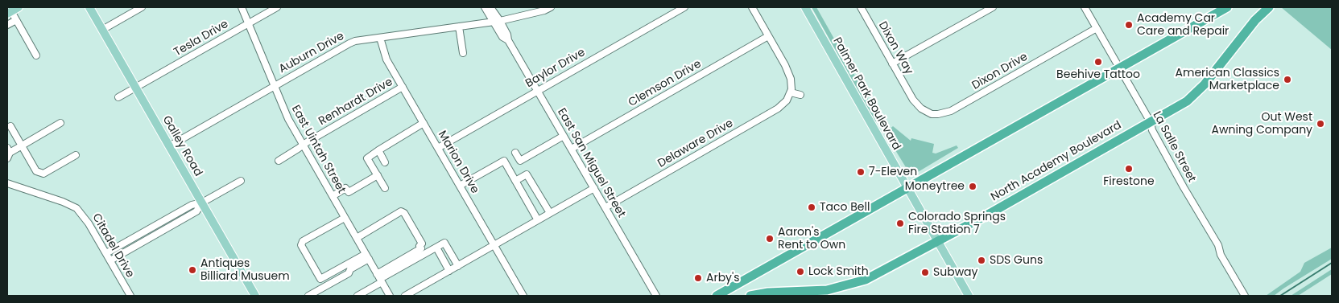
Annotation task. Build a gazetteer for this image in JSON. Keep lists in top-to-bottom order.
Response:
{
  "streets": {
    "highway": ["North Academy Boulevard"],
    "main road": ["Palmer Park Boulevard", "Galley Road"],
    "street": [
      "Tesla Drive",
      "Dixon Way",
      "Auburn Drive",
      "Baylor Drive",
      "Dixon Drive",
      "Clemson Drive",
      "Renhardt Drive",
      "Delaware Drive",
      "La Salle Street",
      "East Uintah Street",
      "Marion Drive",
      "East San Miguel Street",
      "Citadel Drive"
    ]
  },
  "crossings": [
    ["Tesla Drive", "Galley Road"],
    ["Tesla Drive", "East Uintah Street"],
    ["Dixon Way", "Dixon Drive"],
    ["Auburn Drive", "Galley Road"],
    ["Auburn Drive", "East Uintah Street"],
    ["Auburn Drive", "Marion Drive"],
    ["Auburn Drive", "East San Miguel Street"],
    ["Baylor Drive", "Marion Drive"],
    ["Baylor Drive", "East San Miguel Street"],
    ["Dixon Drive", "La Salle Street"],
    ["Clemson Drive", "East San Miguel Street"],
    ["Palmer Park Boulevard", "North Academy Boulevard"],
    ["Renhardt Drive", "East Uintah Street"],
    ["Renhardt Drive", "Marion Drive"],
    ["Delaware Drive", "East San Miguel Street"],
    ["La Salle Street", "North Academy Boulevard"]
  ],
  "places": [
    "Academy Car Care and Repair",
    "Beehive Tattoo",
    "American Classics Marketplace",
    "Out West Awning Company",
    "Firestone",
    "7-Eleven",
    "Moneytree",
    "Taco Bell",
    "Colorado Springs Fire Station 7",
    "Aaron's Rent to Own",
    "SDS Guns",
    "Antiques Billiard Musuem",
    "Lock Smith",
    "Subway",
    "Arby's"
  ]
}
